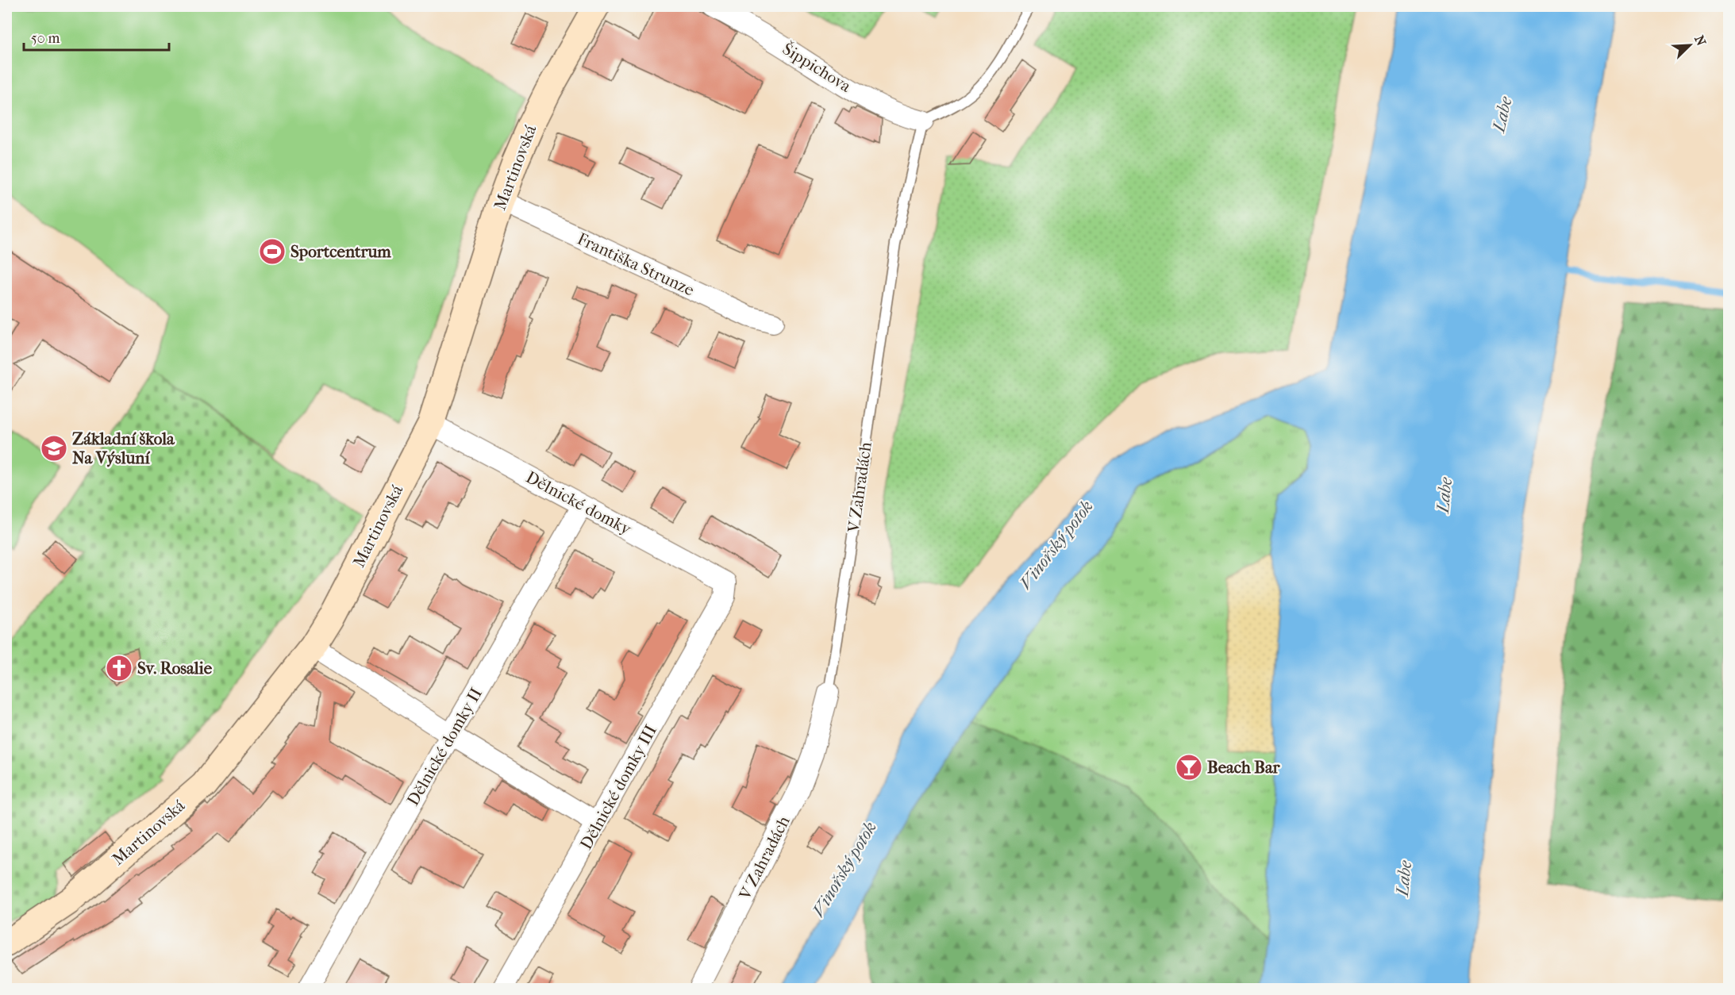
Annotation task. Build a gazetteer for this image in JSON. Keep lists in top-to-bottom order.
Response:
{
  "streets": {
    "street": [
      "Šippichova",
      "Martinovská",
      "Františka Strunze",
      "V Zahradách",
      "Dělnické domky",
      "Dělnické domky II",
      "Dělnické domky III"
    ]
  },
  "crossings": [
    ["Šippichova", "V Zahradách"],
    ["Martinovská", "Františka Strunze"],
    ["Martinovská", "Dělnické domky"],
    ["Dělnické domky", "Dělnické domky II"],
    ["Dělnické domky", "Dělnické domky III"]
  ],
  "water": ["Labe", "Vinořský potok"],
  "places": {
    "sports": ["Sportcentrum"],
    "school or university": ["Základní škola Na Výsluní"],
    "church": ["Sv. Rosalie"],
    "bar": ["Beach Bar"]
  },
  "scale_bar": "50 m",
  "north": "top right"
}
